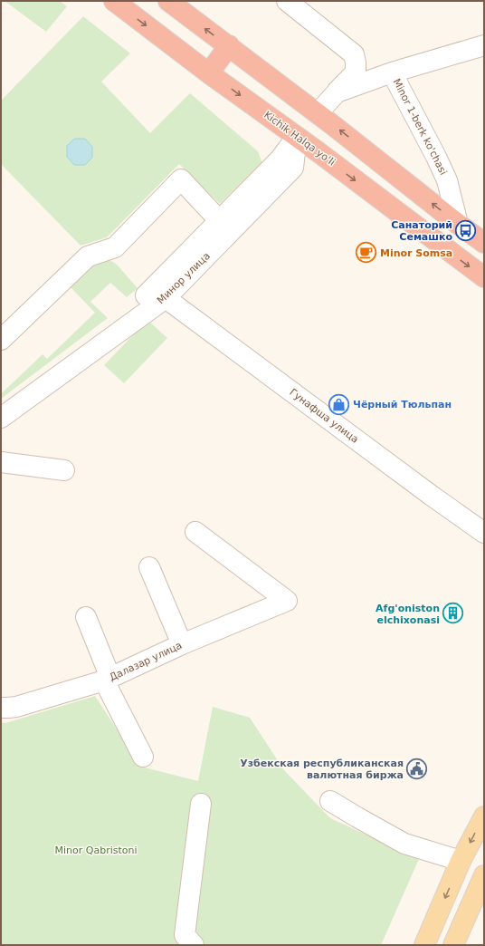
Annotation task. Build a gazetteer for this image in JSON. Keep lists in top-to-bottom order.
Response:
{
  "streets": {
    "highway": ["Kichik Halqa yo'li"],
    "street": [
      "Minor 1-berk ko'chasi",
      "Минор улица",
      "Гунафша улица",
      "Далазар улица"
    ]
  },
  "crossings": [
    ["Kichik Halqa yo'li", "Минор улица"],
    ["Минор улица", "Гунафша улица"]
  ],
  "parks": ["Minor Qabristoni"],
  "places": {
    "bus stop": ["Санаторий Семашко"],
    "cafe": ["Minor Somsa"],
    "shop": ["Чёрный Тюльпан"],
    "building": ["Afg'oniston elchixonasi"],
    "public building": ["Узбекская республиканская валютная биржа"]
  }
}
